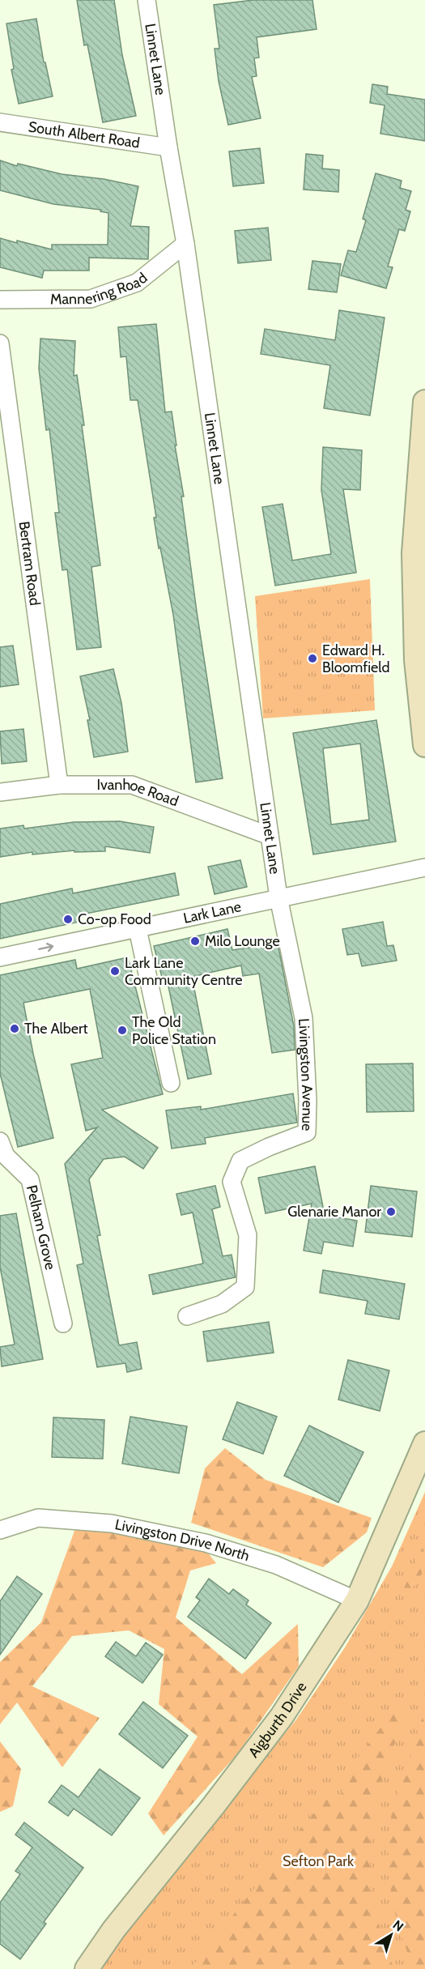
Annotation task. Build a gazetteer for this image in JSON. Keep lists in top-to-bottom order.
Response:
{
  "streets": {
    "street": [
      "Linnet Lane",
      "South Albert Road",
      "Mannering Road",
      "Bertram Road",
      "Ivanhoe Road",
      "Lark Lane",
      "Livingston Avenue",
      "Pelham Grove",
      "Livingston Drive North",
      "Aigburth Drive"
    ]
  },
  "crossings": [
    ["Linnet Lane", "South Albert Road"],
    ["Linnet Lane", "Mannering Road"],
    ["Linnet Lane", "Ivanhoe Road"],
    ["Linnet Lane", "Lark Lane"],
    ["Linnet Lane", "Livingston Avenue"],
    ["Bertram Road", "Ivanhoe Road"],
    ["Lark Lane", "Livingston Avenue"],
    ["Livingston Drive North", "Aigburth Drive"]
  ],
  "parks": ["Sefton Park"],
  "places": [
    "Edward H. Bloomfield",
    "Co-op Food",
    "Milo Lounge",
    "Lark Lane Community Centre",
    "The Albert",
    "The Old Police Station",
    "Glenarie Manor"
  ],
  "north": "top right"
}
